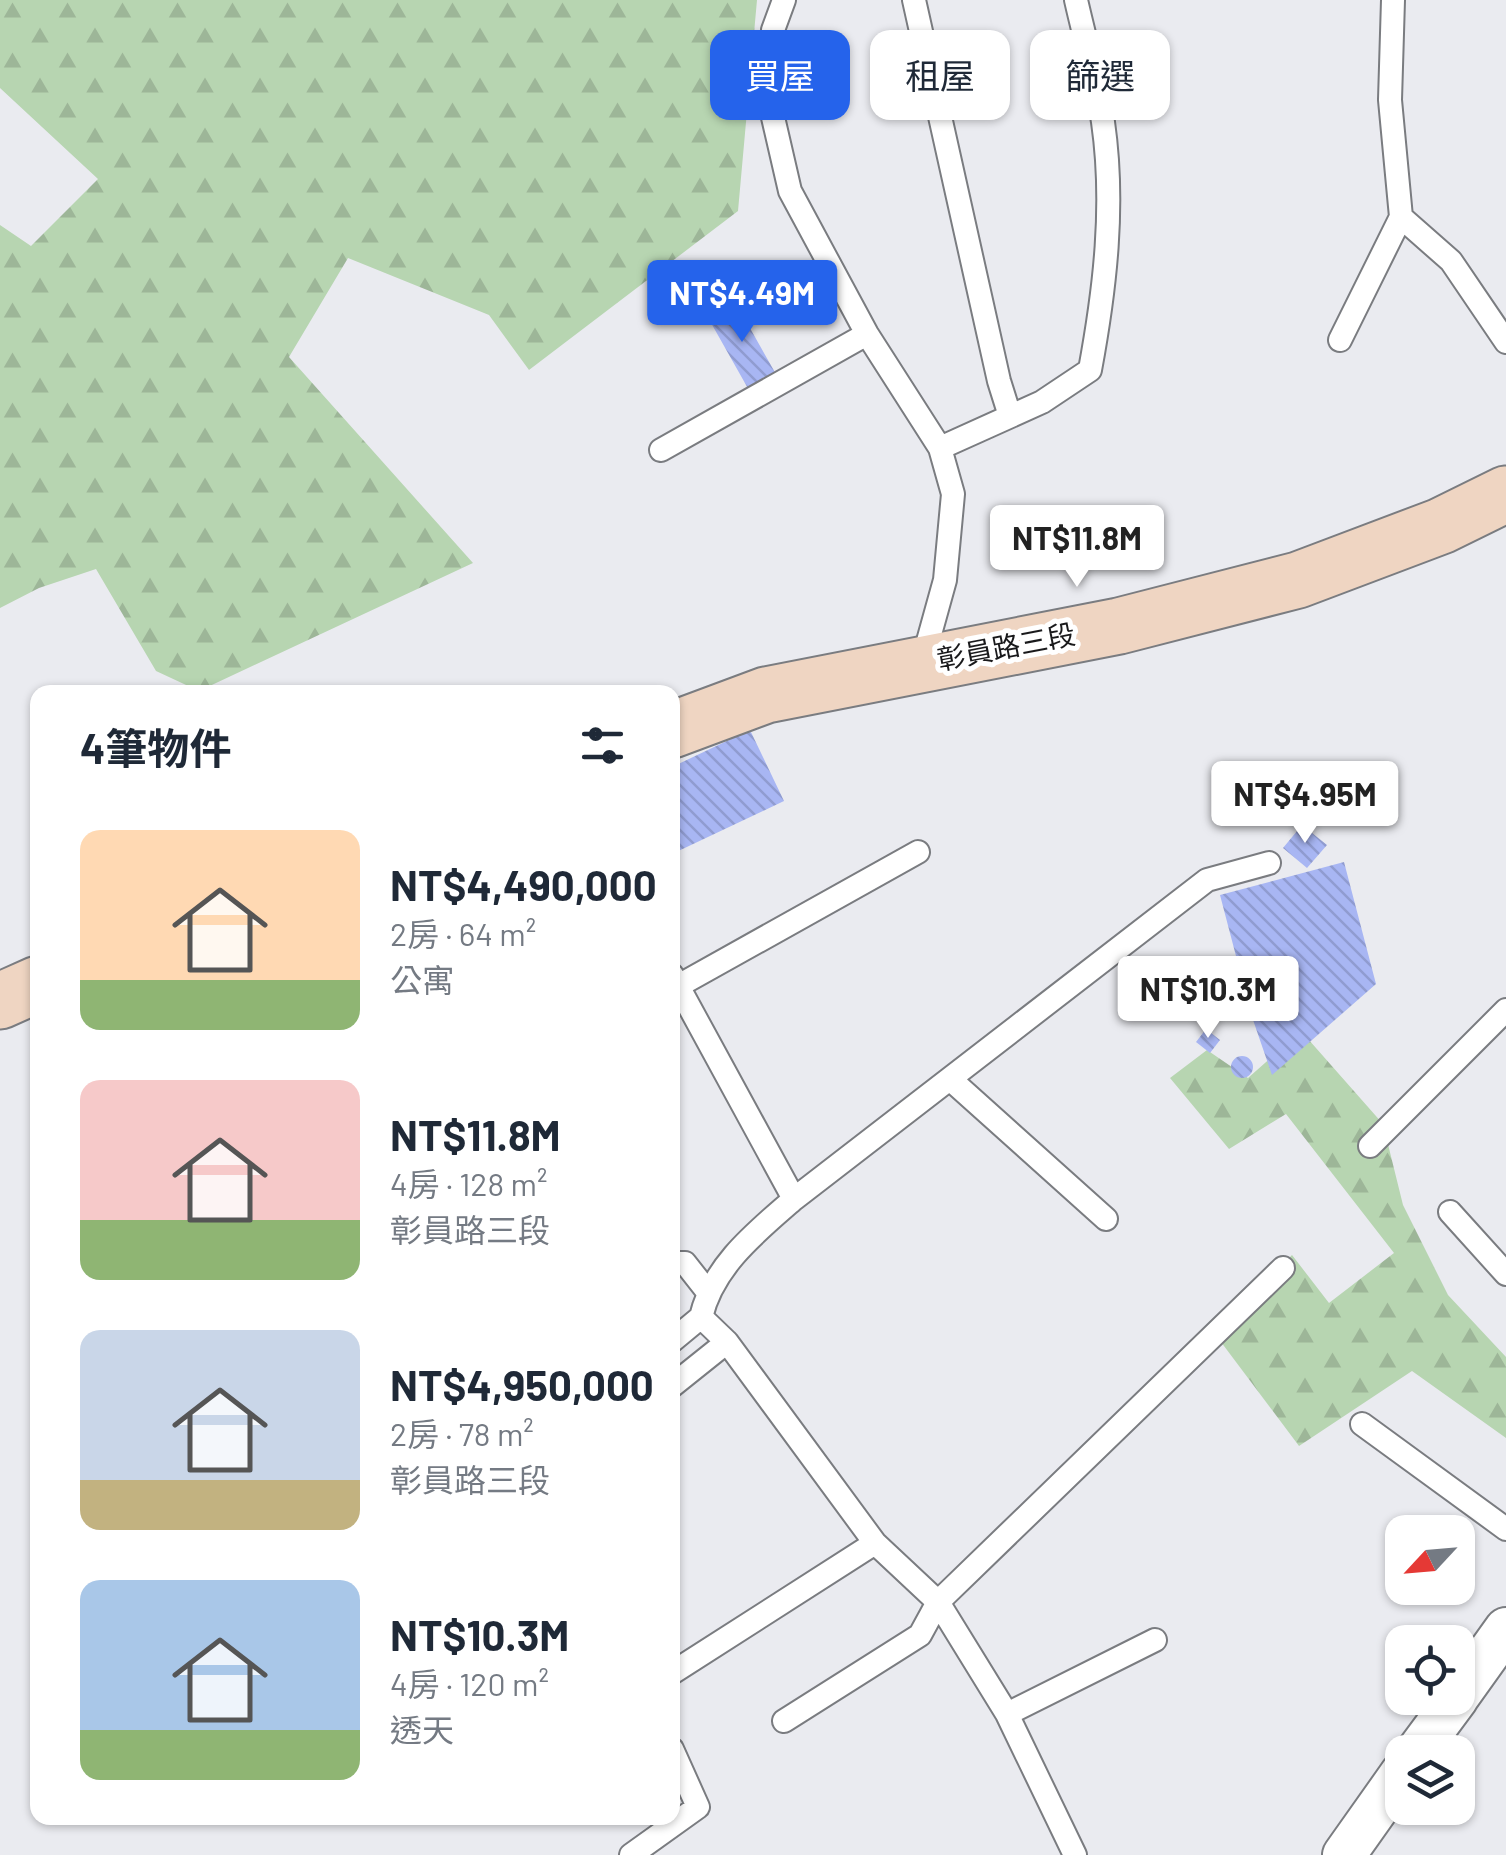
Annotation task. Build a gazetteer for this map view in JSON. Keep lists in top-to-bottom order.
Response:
{
  "streets": {
    "main road": ["彰員路三段"]
  },
  "north": "bottom left",
  "page": {
    "chip": ["買屋", "租屋", "篩選"],
    "price": [
      "NT$4.49M",
      "NT$11.8M",
      "NT$4.95M",
      "NT$10.3M"
    ],
    "heading": "4筆物件",
    "list": [
      {
        "name": "NT$4,490,000",
        "note": "2房 · 64 m² · 公寓"
      },
      {
        "name": "NT$11.8M",
        "note": "4房 · 128 m² · 彰員路三段"
      },
      {
        "name": "NT$4,950,000",
        "note": "2房 · 78 m² · 彰員路三段"
      },
      {
        "name": "NT$10.3M",
        "note": "4房 · 120 m² · 透天"
      }
    ]
  }
}
